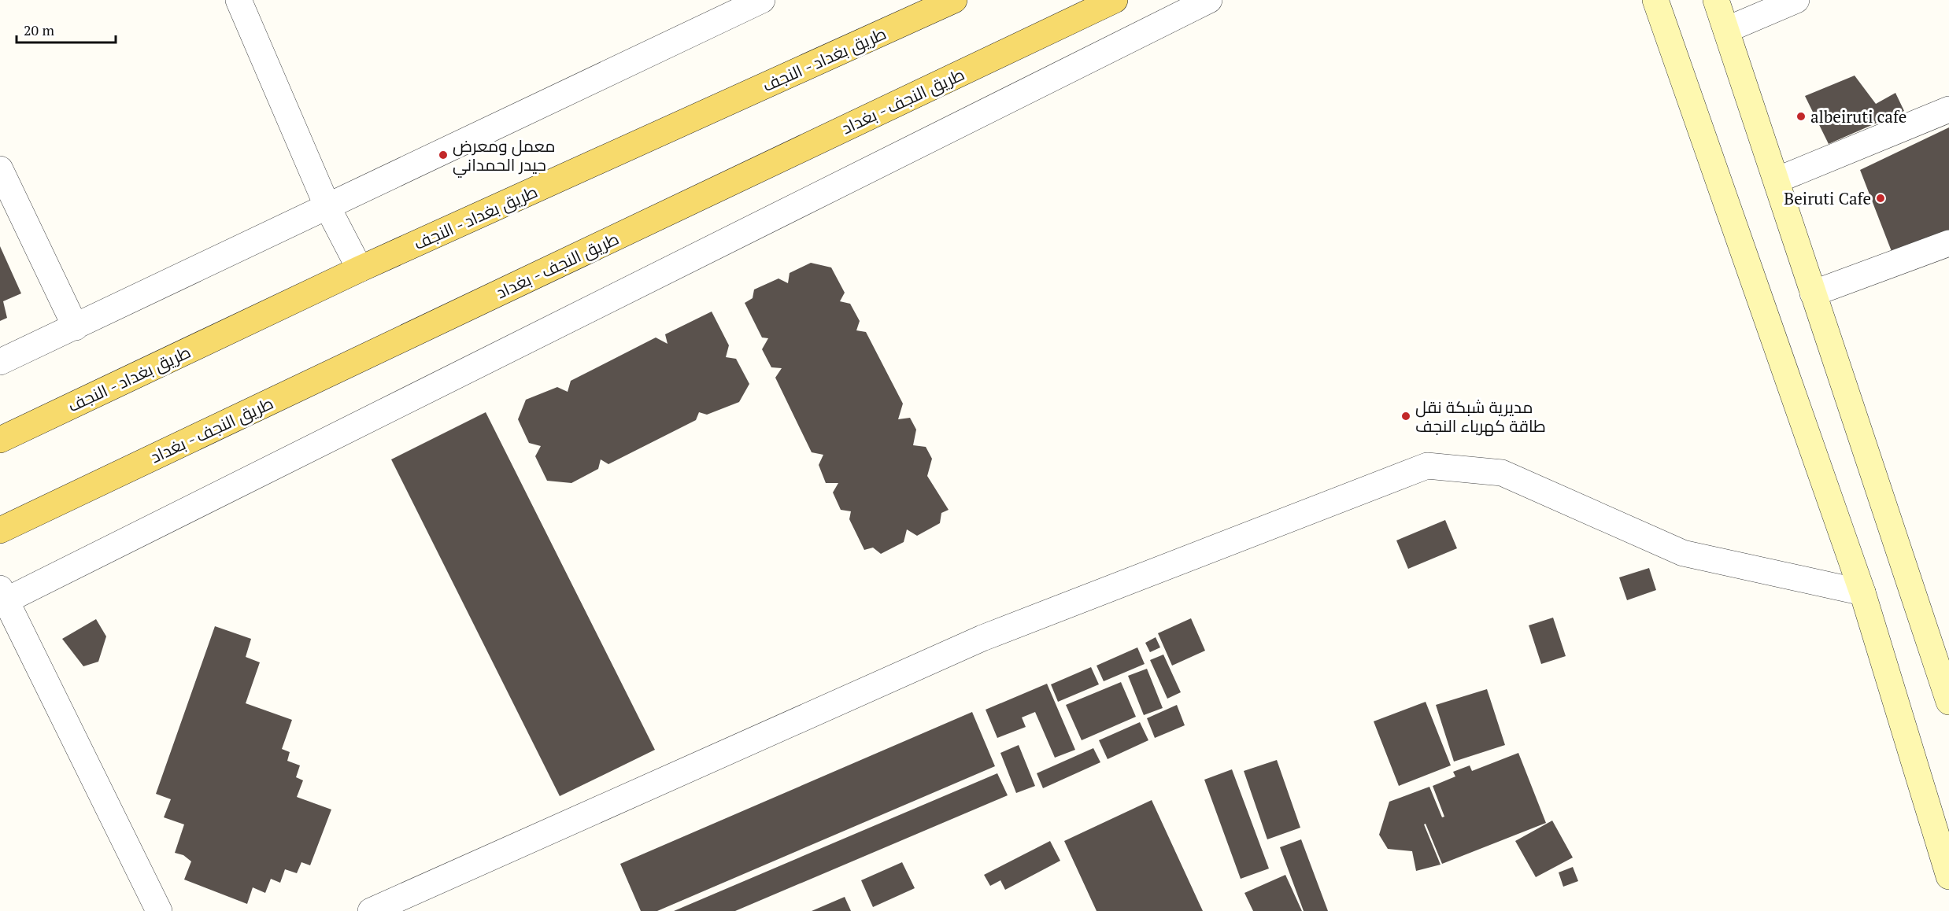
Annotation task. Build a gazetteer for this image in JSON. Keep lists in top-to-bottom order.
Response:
{
  "streets": {
    "main road": ["طريق بغداد - النجف", "طريق النجف - بغداد"]
  },
  "places": [
    "albeiruti cafe",
    "معمل ومعرض حيدر الحمداني",
    "Beiruti Cafe",
    "مديرية شبكة نقل طاقة كهرباء النجف"
  ],
  "scale_bar": "20 m"
}
